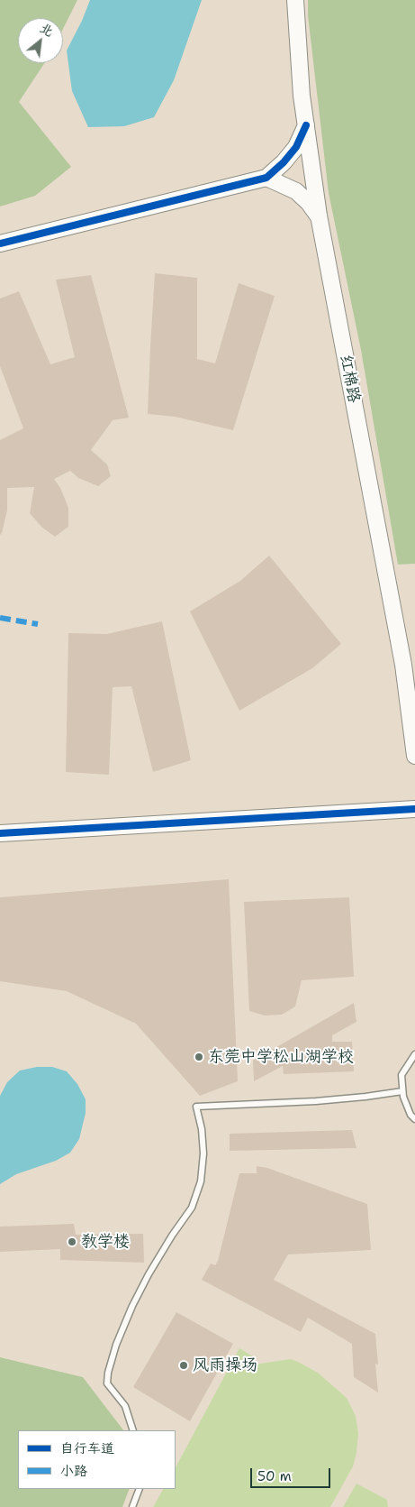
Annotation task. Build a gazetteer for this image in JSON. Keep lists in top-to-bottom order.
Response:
{
  "streets": {
    "street": ["红棉路"]
  },
  "places": ["东莞中学松山湖学校", "教学楼", "风雨操场"],
  "legend": ["自行车道", "小路"],
  "scale_bar": "50 m",
  "north": "top right"
}
